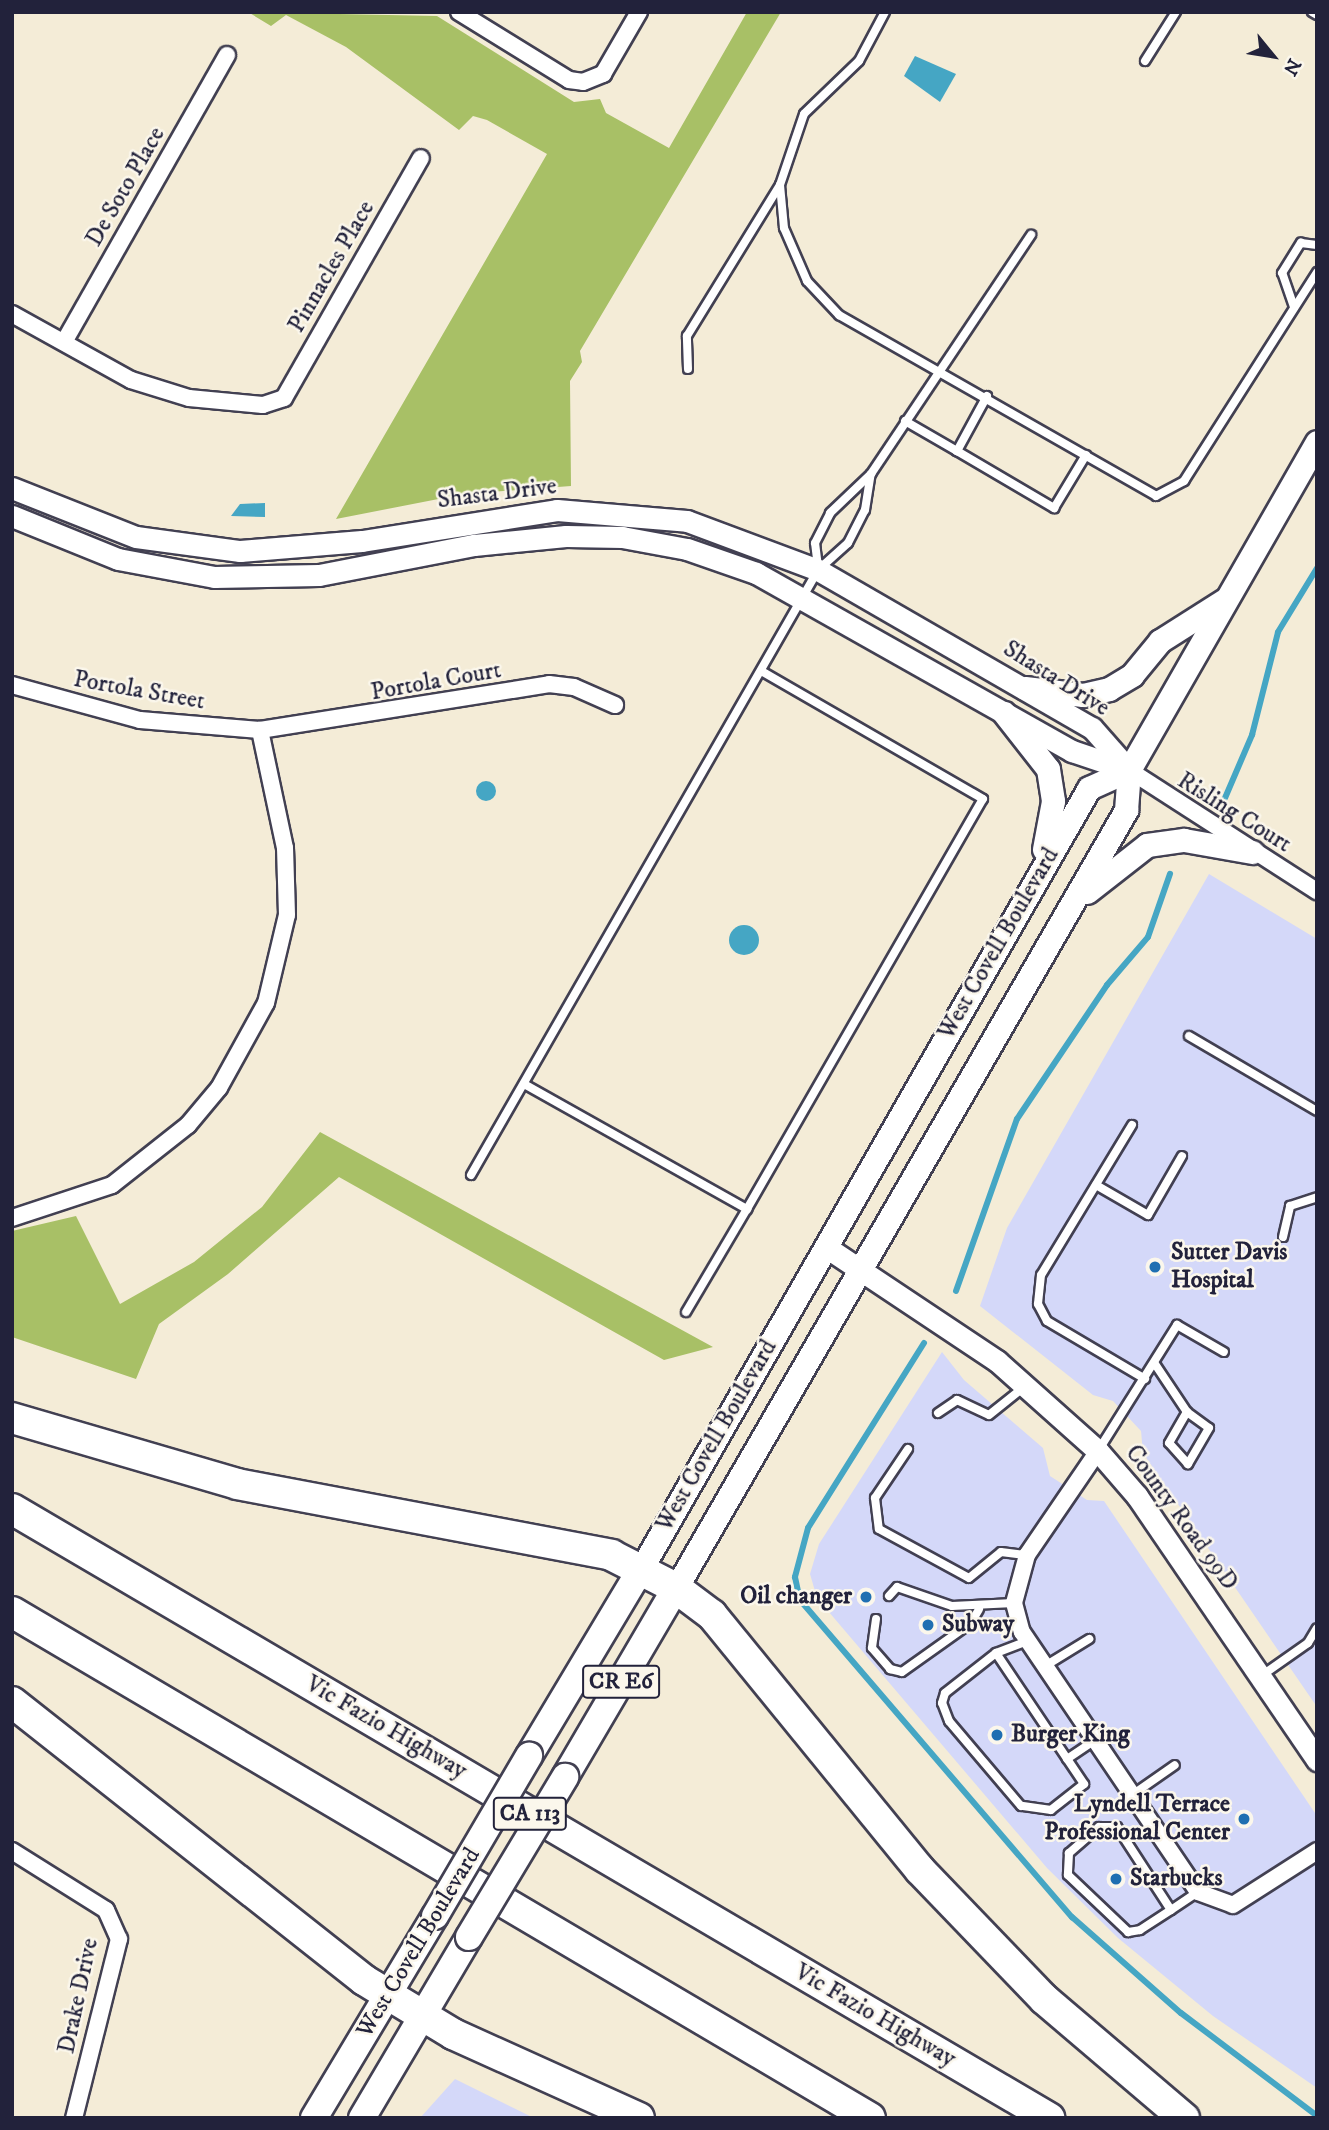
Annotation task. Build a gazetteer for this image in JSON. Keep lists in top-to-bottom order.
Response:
{
  "streets": {
    "highway": ["Vic Fazio Highway", "CA 113"],
    "main road": ["West Covell Boulevard", "CR E6"],
    "street": [
      "De Soto Place",
      "Pinnacles Place",
      "Shasta Drive",
      "Portola Court",
      "Portola Street",
      "Risling Court",
      "County Road 99D",
      "Drake Drive"
    ]
  },
  "crossings": [
    ["De Soto Place", "Pinnacles Place"],
    ["Shasta Drive", "Risling Court"],
    ["Shasta Drive", "West Covell Boulevard"],
    ["Portola Court", "Portola Street"],
    ["Risling Court", "West Covell Boulevard"],
    ["West Covell Boulevard", "County Road 99D"]
  ],
  "places": [
    "Sutter Davis Hospital",
    "Oil changer",
    "Subway",
    "Burger King",
    "Lyndell Terrace Professional Center",
    "Starbucks"
  ],
  "north": "bottom right"
}
